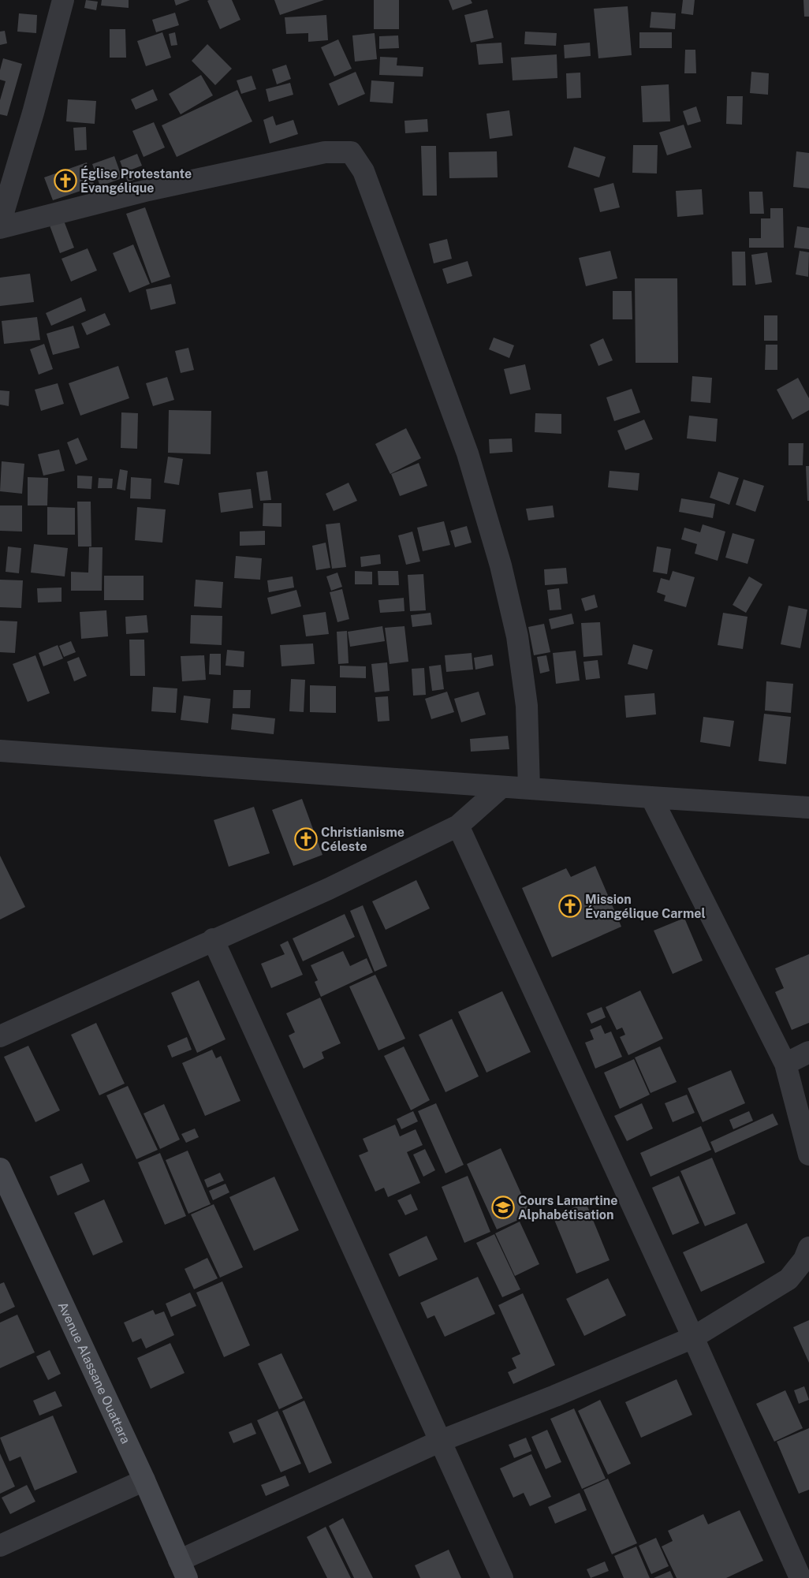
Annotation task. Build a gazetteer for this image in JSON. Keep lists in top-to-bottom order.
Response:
{
  "streets": {
    "street": ["Avenue Alassane Ouattara"]
  },
  "places": {
    "church": ["Église Protestante Évangélique", "Christianisme Céleste", "Mission Évangélique Carmel"],
    "school or university": ["Cours Lamartine Alphabétisation"]
  }
}
